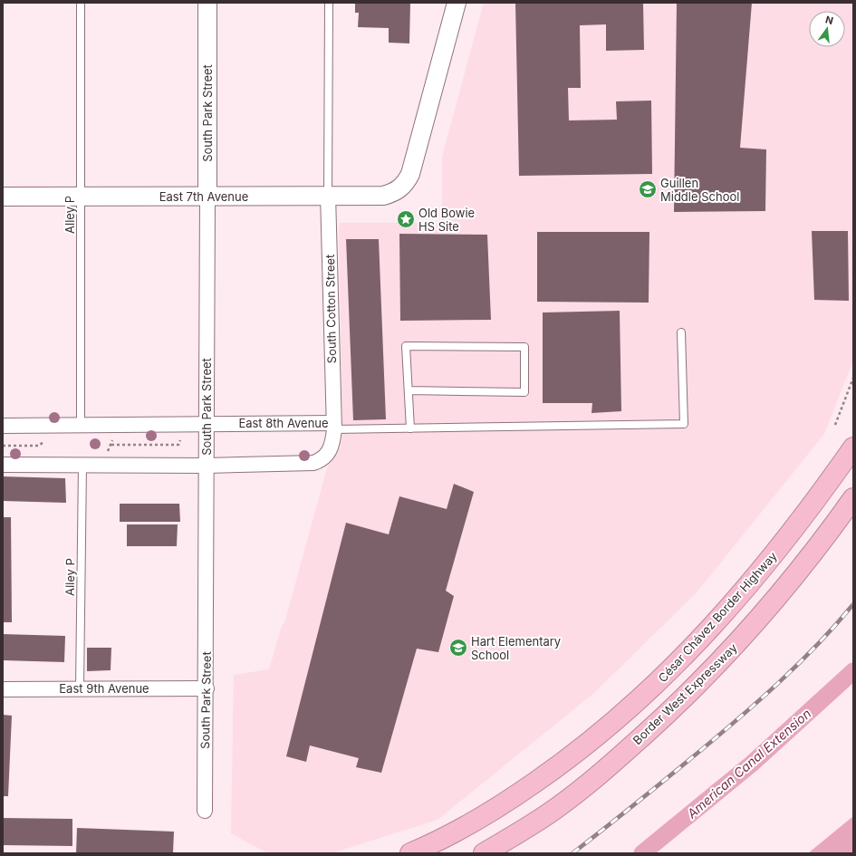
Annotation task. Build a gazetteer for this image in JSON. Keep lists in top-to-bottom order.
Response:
{
  "streets": {
    "highway": ["César Chávez Border Highway", "Border West Expressway"],
    "street": [
      "South Park Street",
      "East 7th Avenue",
      "South Cotton Street",
      "East 8th Avenue",
      "East 9th Avenue"
    ],
    "lane": ["Alley P"]
  },
  "crossings": [
    ["South Park Street", "East 7th Avenue"],
    ["South Park Street", "East 8th Avenue"],
    ["South Park Street", "East 9th Avenue"],
    ["East 7th Avenue", "Alley P"],
    ["East 7th Avenue", "South Cotton Street"],
    ["Alley P", "East 8th Avenue"],
    ["Alley P", "East 9th Avenue"],
    ["South Cotton Street", "East 8th Avenue"]
  ],
  "water": ["American Canal Extension"],
  "places": {
    "school or university": ["Guillen Middle School", "Hart Elementary School"],
    "place": ["Old Bowie HS Site"]
  },
  "north": "top"
}
